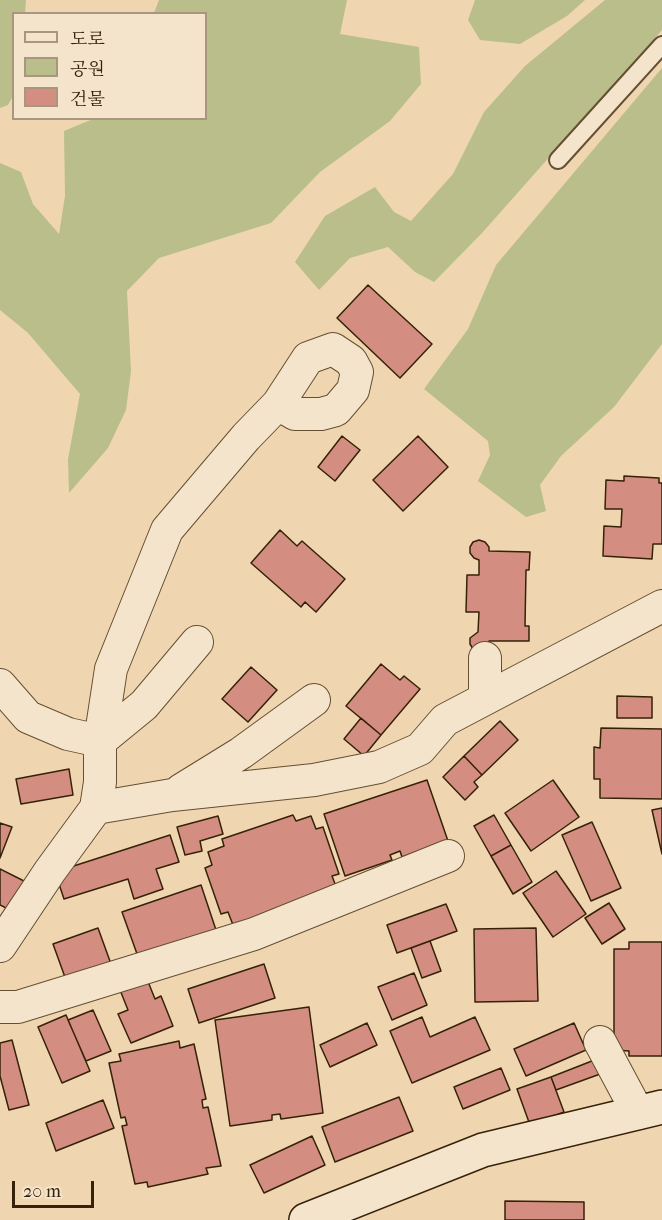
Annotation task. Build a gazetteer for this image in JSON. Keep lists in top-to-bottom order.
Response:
{
  "legend": ["도로", "공원", "건물"],
  "scale_bar": "20 m"
}
